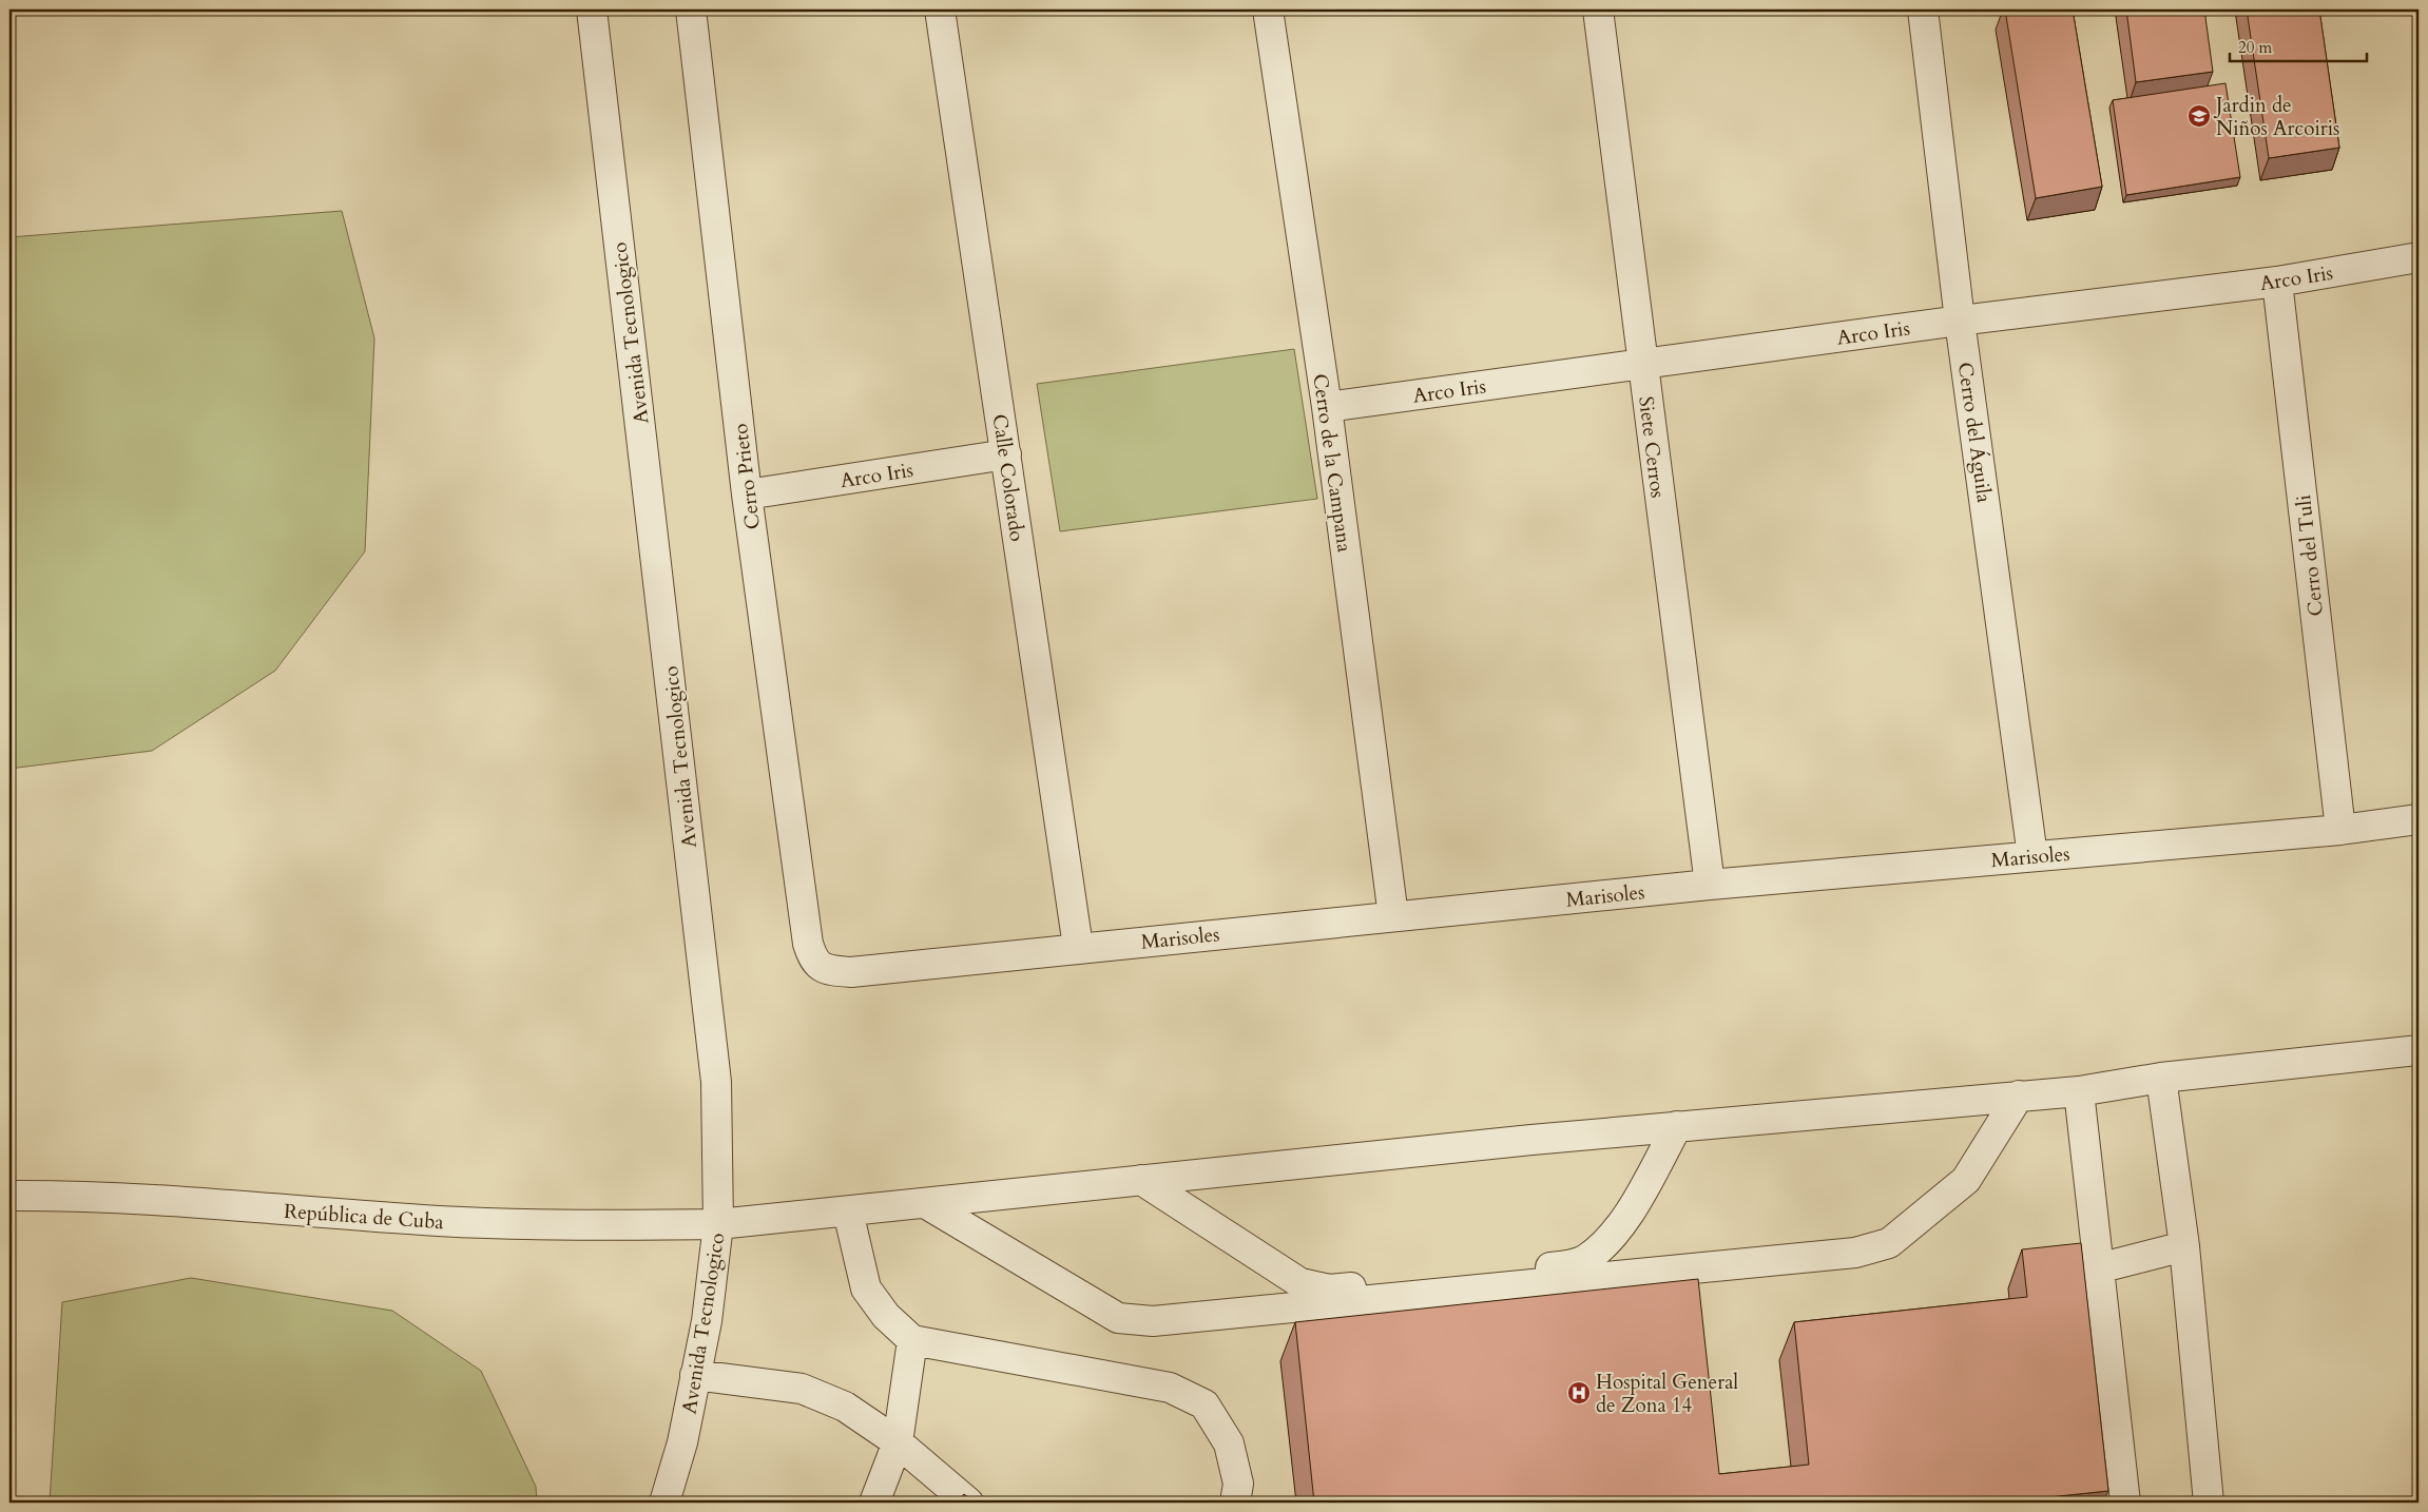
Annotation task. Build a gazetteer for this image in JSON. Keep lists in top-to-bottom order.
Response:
{
  "streets": {
    "street": [
      "Arco Iris",
      "Avenida Tecnologico",
      "Cerro del Águila",
      "Siete Cerros",
      "Cerro de la Campana",
      "Cerro Prieto",
      "Calle Colorado",
      "Cerro del Tuli",
      "Marisoles",
      "República de Cuba"
    ]
  },
  "crossings": [
    ["Arco Iris", "Cerro del Águila"],
    ["Arco Iris", "Siete Cerros"],
    ["Arco Iris", "Cerro de la Campana"],
    ["Arco Iris", "Cerro Prieto"],
    ["Arco Iris", "Calle Colorado"],
    ["Arco Iris", "Cerro del Tuli"],
    ["Avenida Tecnologico", "República de Cuba"],
    ["Cerro del Águila", "Marisoles"],
    ["Siete Cerros", "Marisoles"],
    ["Cerro de la Campana", "Marisoles"],
    ["Cerro Prieto", "Marisoles"],
    ["Calle Colorado", "Marisoles"],
    ["Cerro del Tuli", "Marisoles"]
  ],
  "places": {
    "school or university": ["Jardin de Niños Arcoiris"],
    "hospital": ["Hospital General de Zona 14"]
  },
  "scale_bar": "20 m"
}
